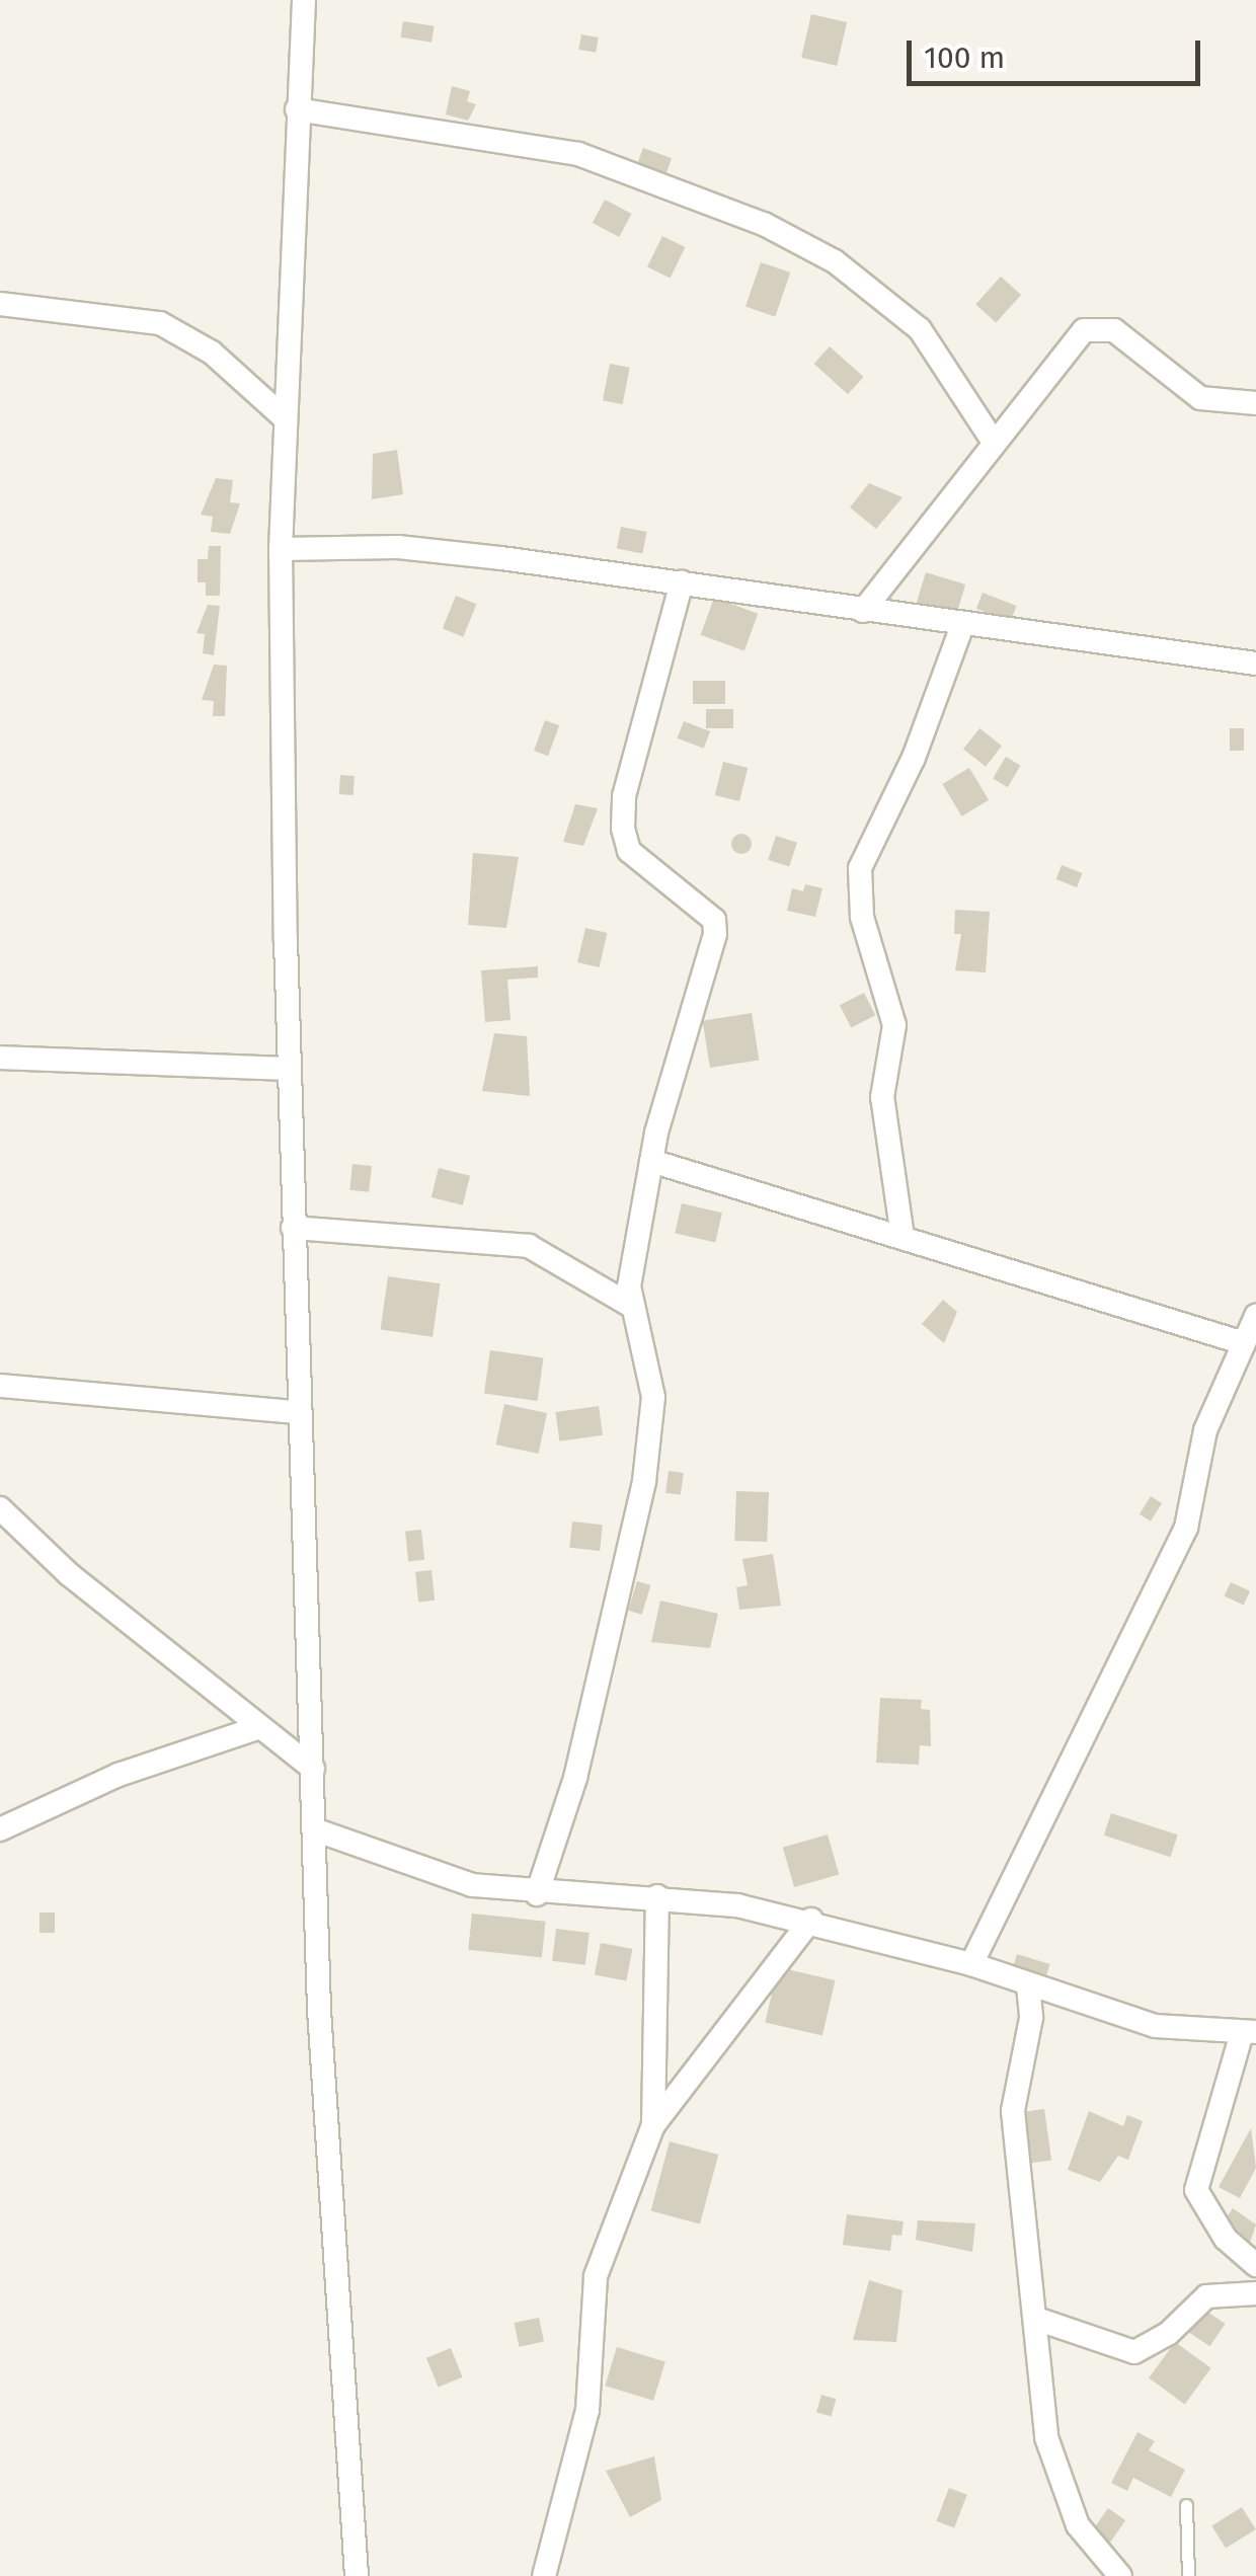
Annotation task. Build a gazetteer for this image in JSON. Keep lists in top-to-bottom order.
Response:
{
  "scale_bar": "100 m"
}
